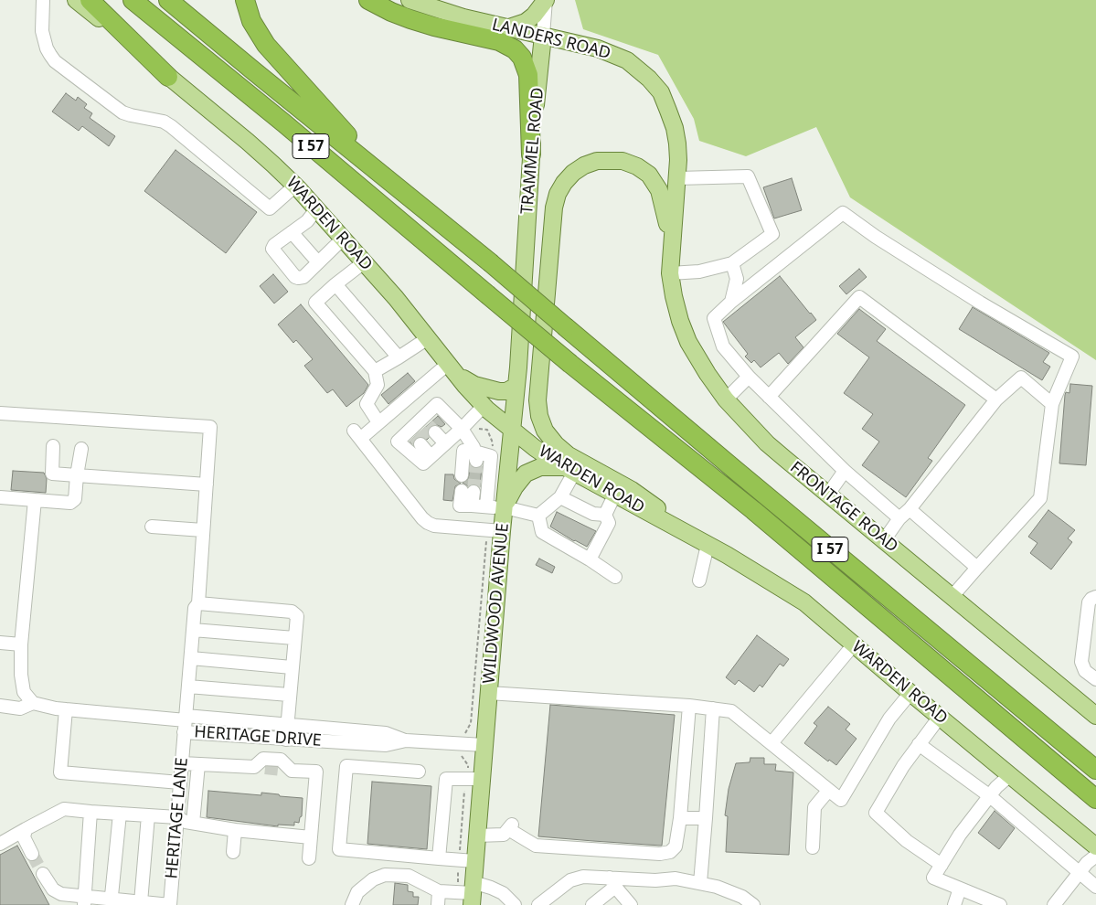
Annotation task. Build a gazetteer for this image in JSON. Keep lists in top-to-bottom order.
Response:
{
  "streets": {
    "highway": ["I 57"],
    "main road": [
      "LANDERS ROAD",
      "TRAMMEL ROAD",
      "WARDEN ROAD",
      "FRONTAGE ROAD",
      "WILDWOOD AVENUE"
    ],
    "street": ["HERITAGE DRIVE", "HERITAGE LANE"]
  },
  "crossings": [
    ["LANDERS ROAD", "TRAMMEL ROAD"],
    ["LANDERS ROAD", "FRONTAGE ROAD"],
    ["TRAMMEL ROAD", "WILDWOOD AVENUE"],
    ["WARDEN ROAD", "WILDWOOD AVENUE"],
    ["WILDWOOD AVENUE", "HERITAGE DRIVE"],
    ["HERITAGE DRIVE", "HERITAGE LANE"]
  ]
}
